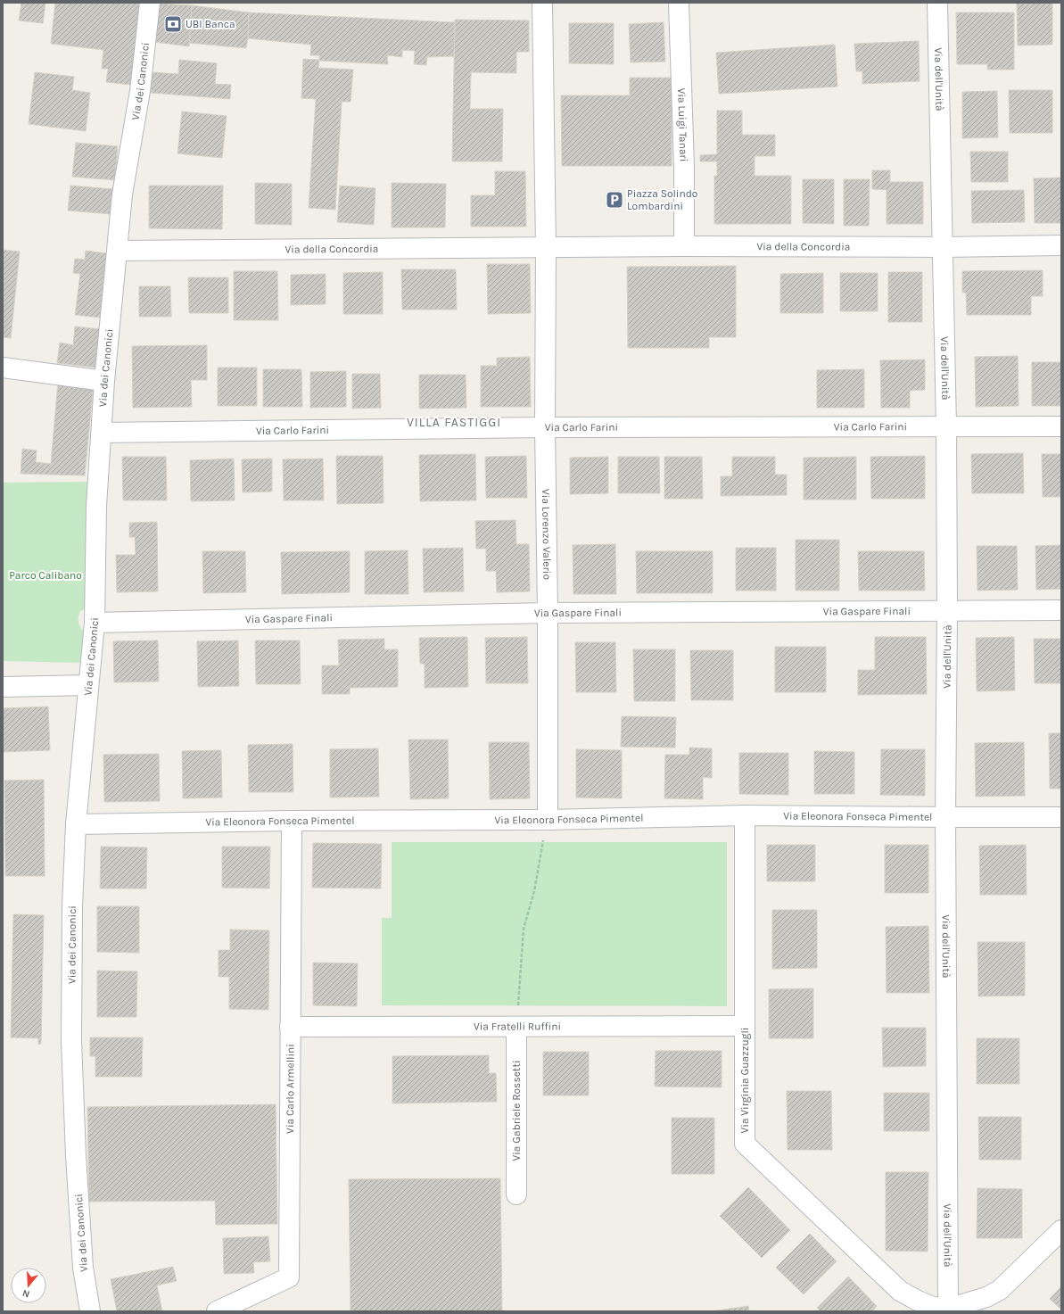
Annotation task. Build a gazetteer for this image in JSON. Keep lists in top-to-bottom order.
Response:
{
  "streets": {
    "street": [
      "Via dell'Unità",
      "Via dei Canonici",
      "Via Luigi Tanari",
      "Via della Concordia",
      "Via Carlo Farini",
      "Via Lorenzo Valerio",
      "Via Gaspare Finali",
      "Via Eleonora Fonseca Pimentel",
      "Via Fratelli Ruffini",
      "Via Virginia Guazzugli",
      "Via Carlo Armellini",
      "Via Gabriele Rossetti"
    ]
  },
  "crossings": [
    ["Via dell'Unità", "Via della Concordia"],
    ["Via dell'Unità", "Via Carlo Farini"],
    ["Via dell'Unità", "Via Gaspare Finali"],
    ["Via dell'Unità", "Via Eleonora Fonseca Pimentel"],
    ["Via dell'Unità", "Via Virginia Guazzugli"],
    ["Via dei Canonici", "Via della Concordia"],
    ["Via dei Canonici", "Via Carlo Farini"],
    ["Via dei Canonici", "Via Gaspare Finali"],
    ["Via dei Canonici", "Via Eleonora Fonseca Pimentel"],
    ["Via Luigi Tanari", "Via della Concordia"],
    ["Via della Concordia", "Via Lorenzo Valerio"],
    ["Via Carlo Farini", "Via Lorenzo Valerio"],
    ["Via Lorenzo Valerio", "Via Gaspare Finali"],
    ["Via Lorenzo Valerio", "Via Eleonora Fonseca Pimentel"],
    ["Via Eleonora Fonseca Pimentel", "Via Virginia Guazzugli"],
    ["Via Eleonora Fonseca Pimentel", "Via Carlo Armellini"],
    ["Via Fratelli Ruffini", "Via Virginia Guazzugli"],
    ["Via Fratelli Ruffini", "Via Carlo Armellini"],
    ["Via Fratelli Ruffini", "Via Gabriele Rossetti"]
  ],
  "districts": ["VILLA FASTIGGI"],
  "parks": ["Parco Calibano"],
  "places": {
    "bank": ["UBI Banca"],
    "parking": ["Piazza Solindo Lombardini"]
  },
  "north": "bottom"
}
